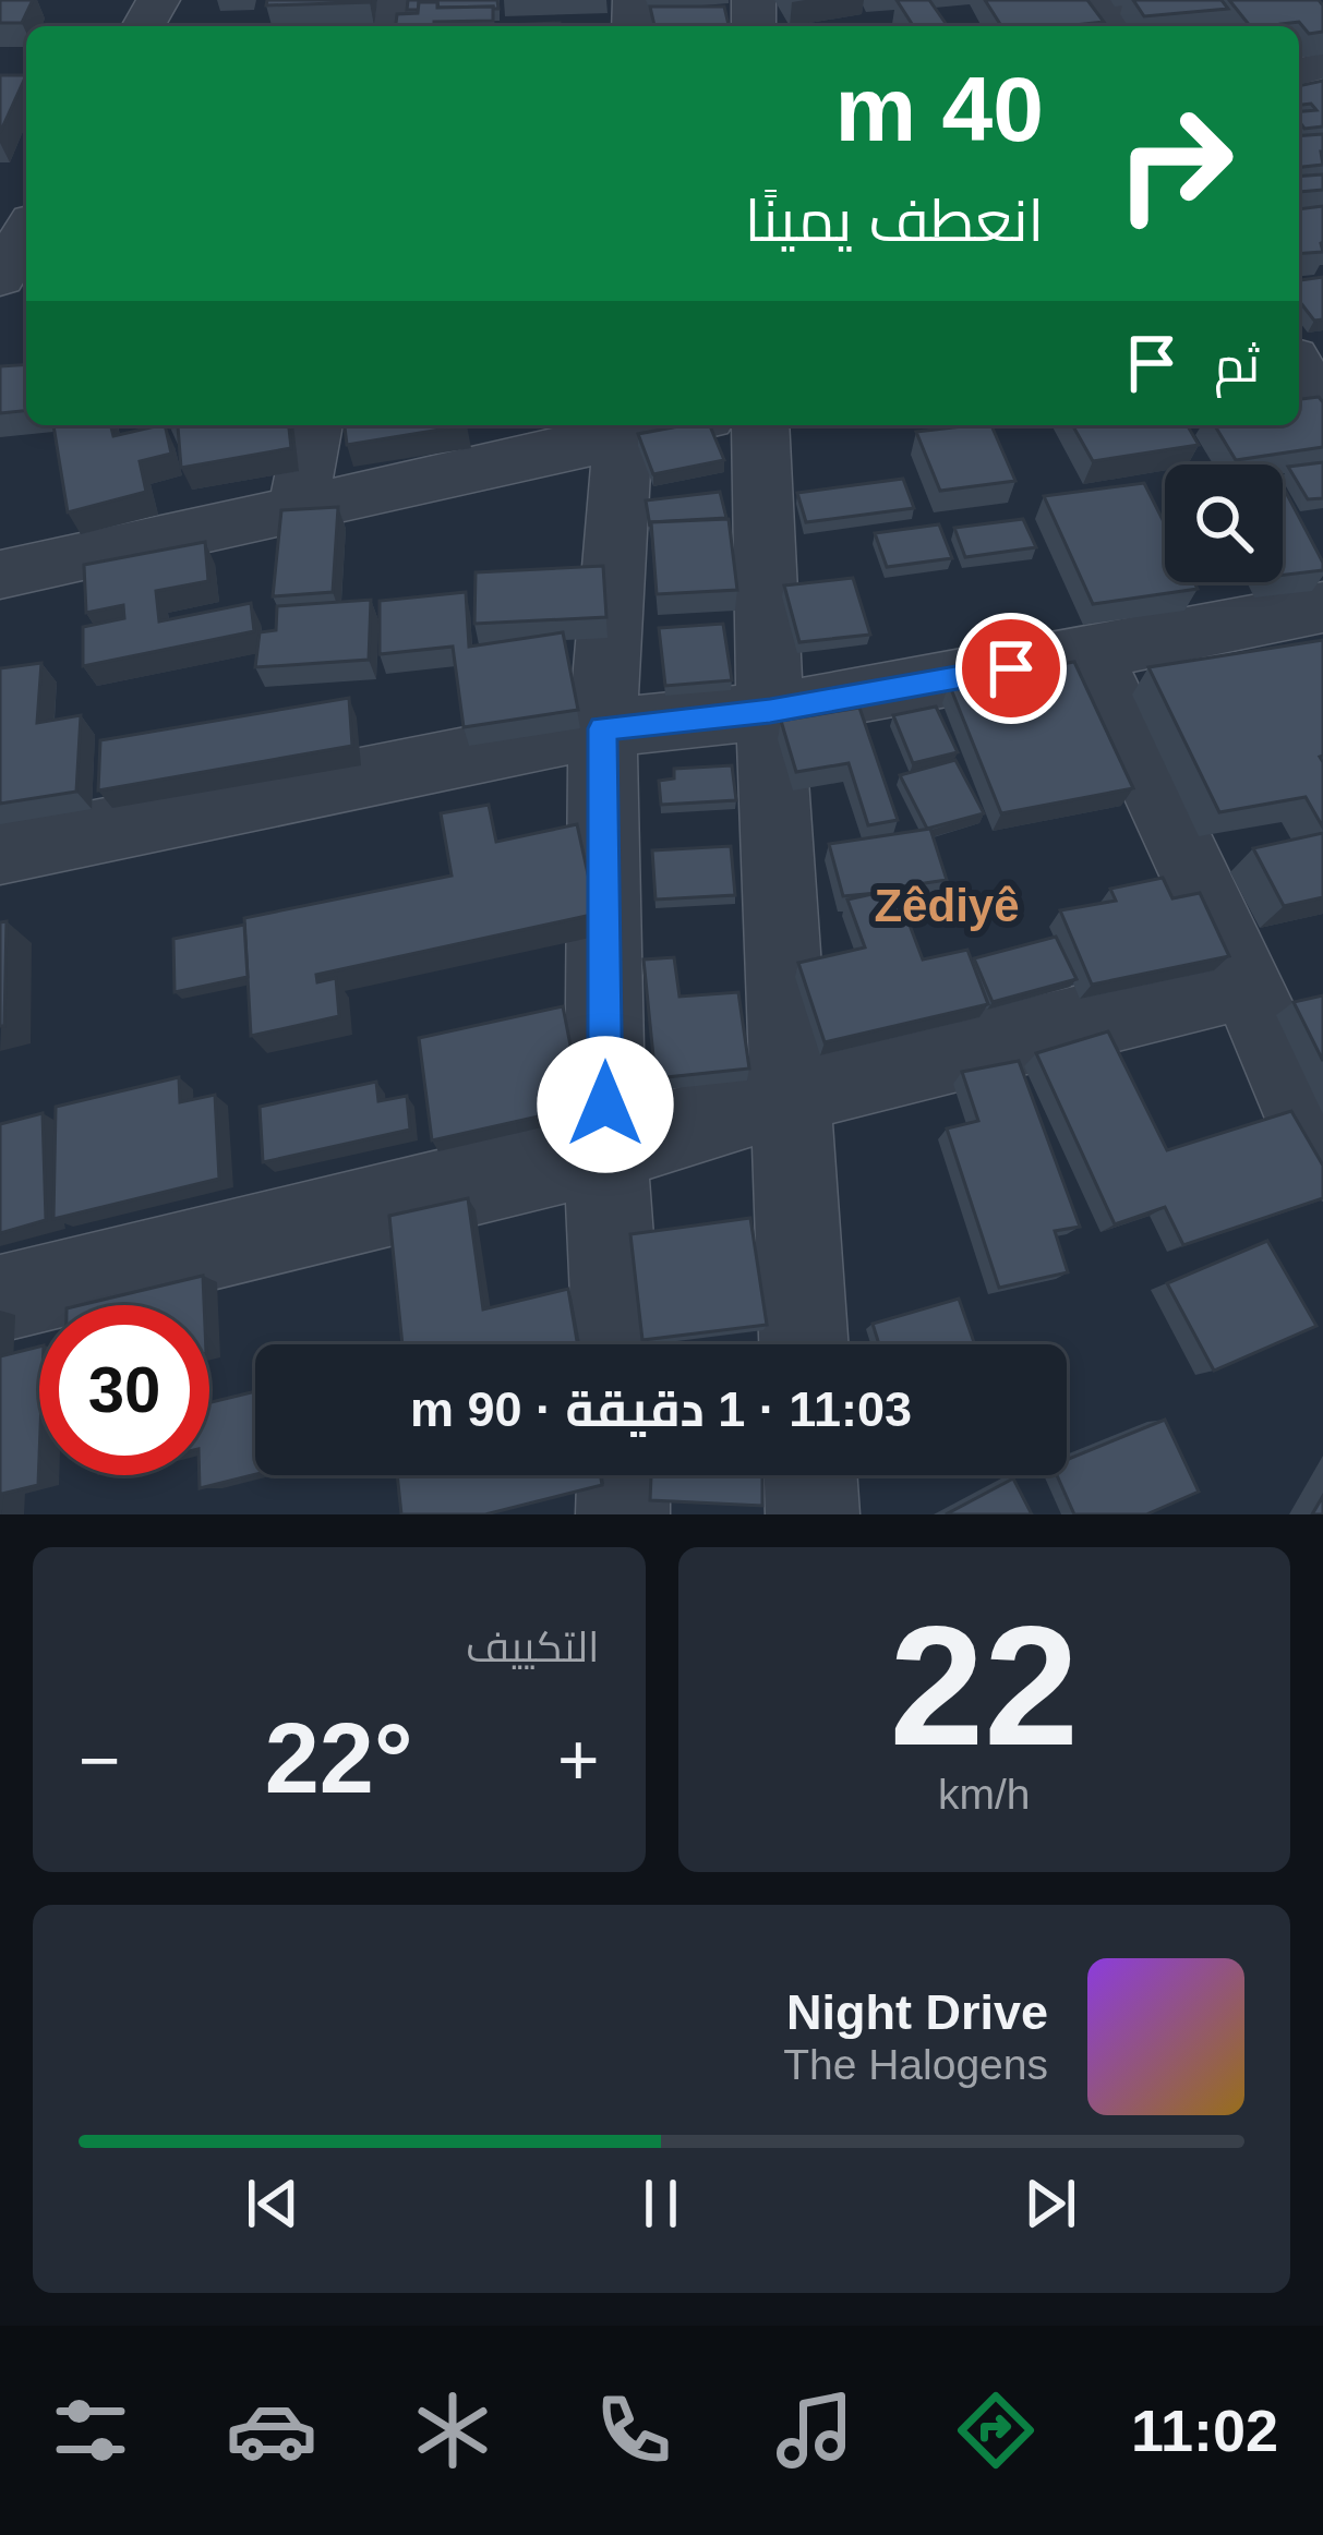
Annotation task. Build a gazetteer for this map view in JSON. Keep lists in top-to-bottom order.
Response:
{
  "districts": ["Zêdiyê"],
  "page": {
    "turn": ["40 m", "انعطف يمينًا"],
    "then": "ثم",
    "limit": "30",
    "trip": "11:03 · 1 دقيقة · 90 m",
    "tile": [
      ["22", "km/h"],
      "التكييف"
    ],
    "heat": ["−", "22°", "+"],
    "song": ["Night Drive", "The Halogens"],
    "tabs": "11:02"
  }
}
